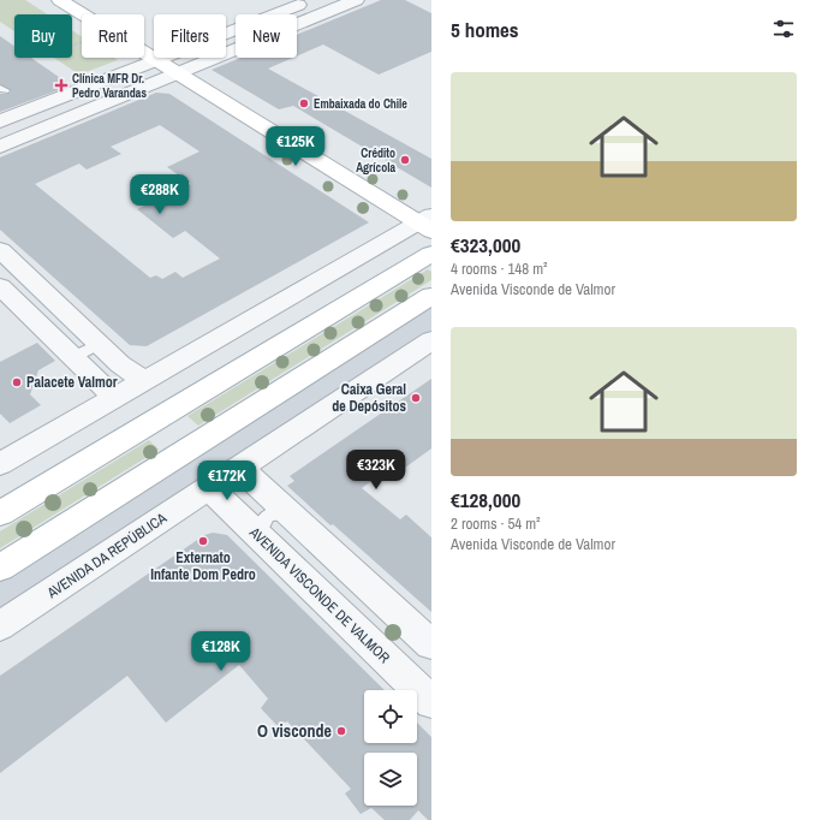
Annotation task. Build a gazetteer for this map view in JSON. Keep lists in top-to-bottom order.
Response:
{
  "streets": {
    "street": ["AVENIDA DA REPÚBLICA", "AVENIDA VISCONDE DE VALMOR"]
  },
  "crossings": [
    ["AVENIDA DA REPÚBLICA", "AVENIDA VISCONDE DE VALMOR"]
  ],
  "places": {
    "health": ["Clínica MFR Dr. Pedro Varandas"],
    "other": [
      "Embaixada do Chile",
      "Crédito Agrícola",
      "Palacete Valmor",
      "Caixa Geral de Depósitos",
      "Externato Infante Dom Pedro",
      "O visconde"
    ]
  },
  "page": {
    "heading": "5 homes",
    "chip": [
      "Buy",
      "Rent",
      "Filters",
      "New"
    ],
    "list": [
      {
        "name": "€323,000",
        "note": "4 rooms · 148 m² · Avenida Visconde de Valmor"
      },
      {
        "name": "€128,000",
        "note": "2 rooms · 54 m² · Avenida Visconde de Valmor"
      }
    ],
    "price": [
      "€125K",
      "€288K",
      "€323K",
      "€172K",
      "€128K"
    ]
  }
}
